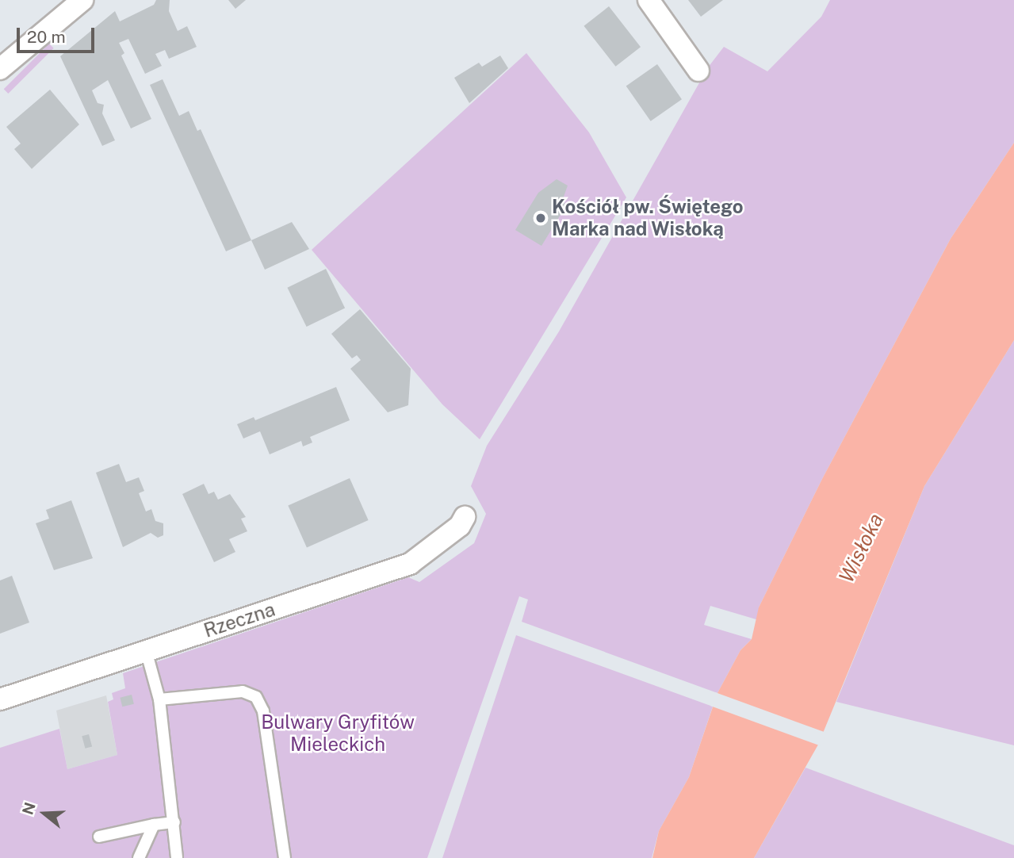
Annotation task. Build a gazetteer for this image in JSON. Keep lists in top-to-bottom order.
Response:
{
  "streets": {
    "street": ["Rzeczna"]
  },
  "water": ["Wisłoka"],
  "parks": ["Bulwary Gryfitów Mieleckich"],
  "places": ["Kościół pw. Świętego Marka nad Wisłoką"],
  "scale_bar": "20 m",
  "north": "left"
}
